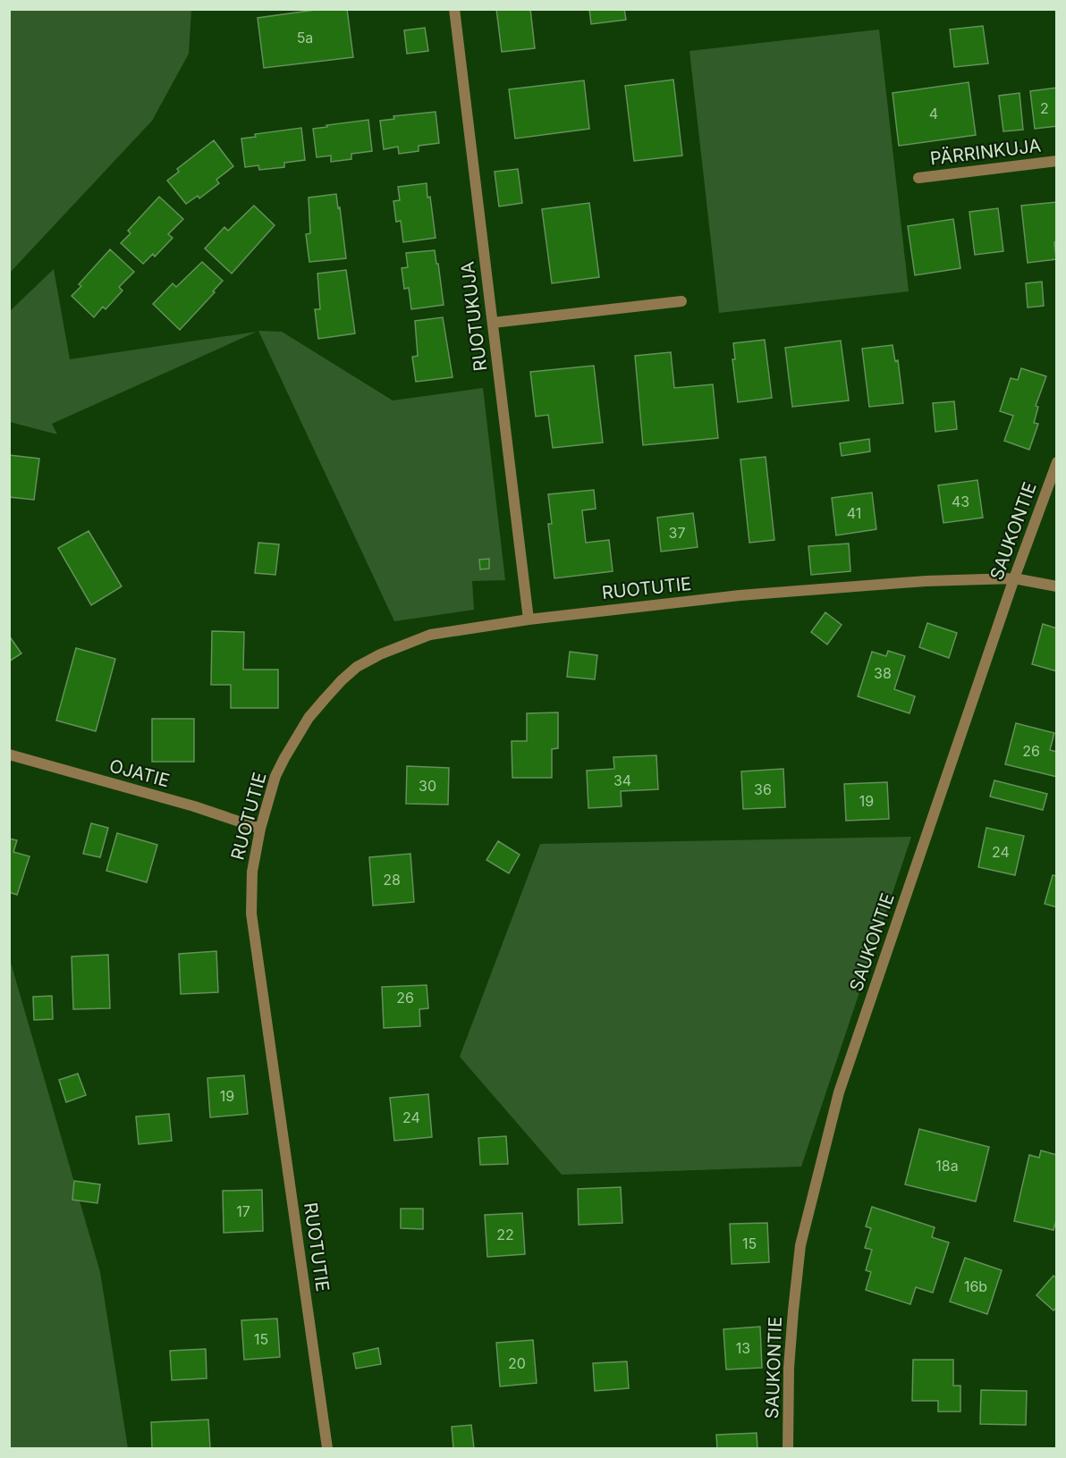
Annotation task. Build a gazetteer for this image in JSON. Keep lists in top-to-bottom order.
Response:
{
  "streets": {
    "street": [
      "PÄRRINKUJA",
      "RUOTUKUJA",
      "SAUKONTIE",
      "RUOTUTIE",
      "OJATIE"
    ]
  },
  "crossings": [
    ["RUOTUKUJA", "RUOTUTIE"],
    ["SAUKONTIE", "RUOTUTIE"],
    ["RUOTUTIE", "OJATIE"]
  ],
  "house_numbers": [
    "5a",
    "2",
    "4",
    "43",
    "41",
    "37",
    "38",
    "26",
    "34",
    "30",
    "36",
    "19",
    "24",
    "28",
    "26",
    "19",
    "24",
    "18a",
    "17",
    "22",
    "15",
    "16b",
    "15",
    "13",
    "20"
  ]
}
